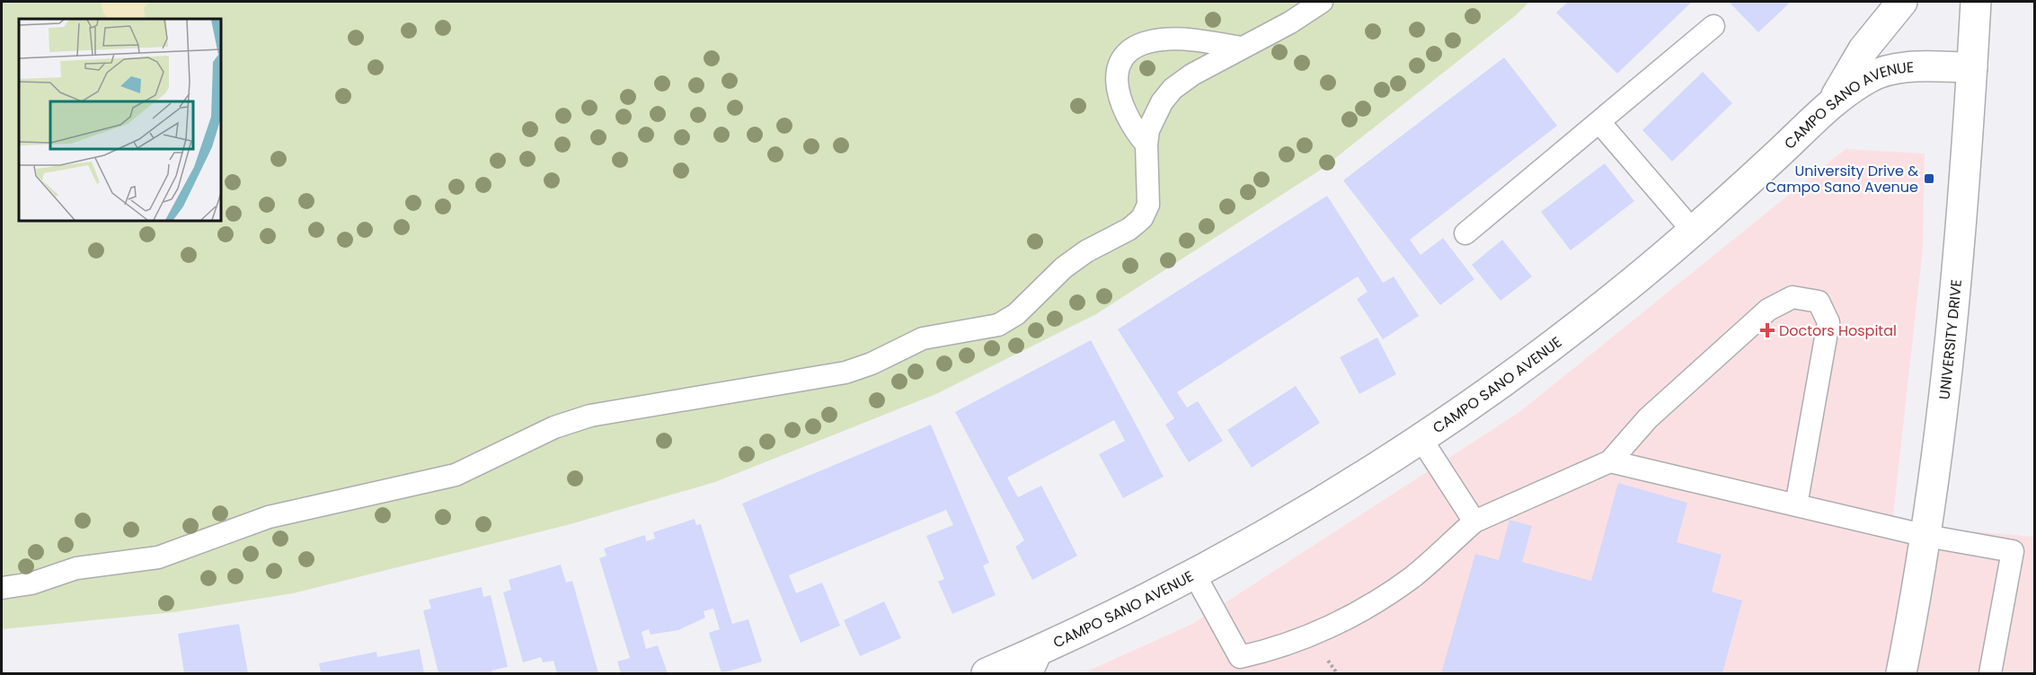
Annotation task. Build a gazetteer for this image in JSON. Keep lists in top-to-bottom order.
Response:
{
  "streets": {
    "street": ["CAMPO SANO AVENUE", "UNIVERSITY DRIVE"]
  },
  "crossings": [
    ["CAMPO SANO AVENUE", "UNIVERSITY DRIVE"]
  ],
  "places": {
    "transit": ["University Drive & Campo Sano Avenue"],
    "health": ["Doctors Hospital"]
  }
}
